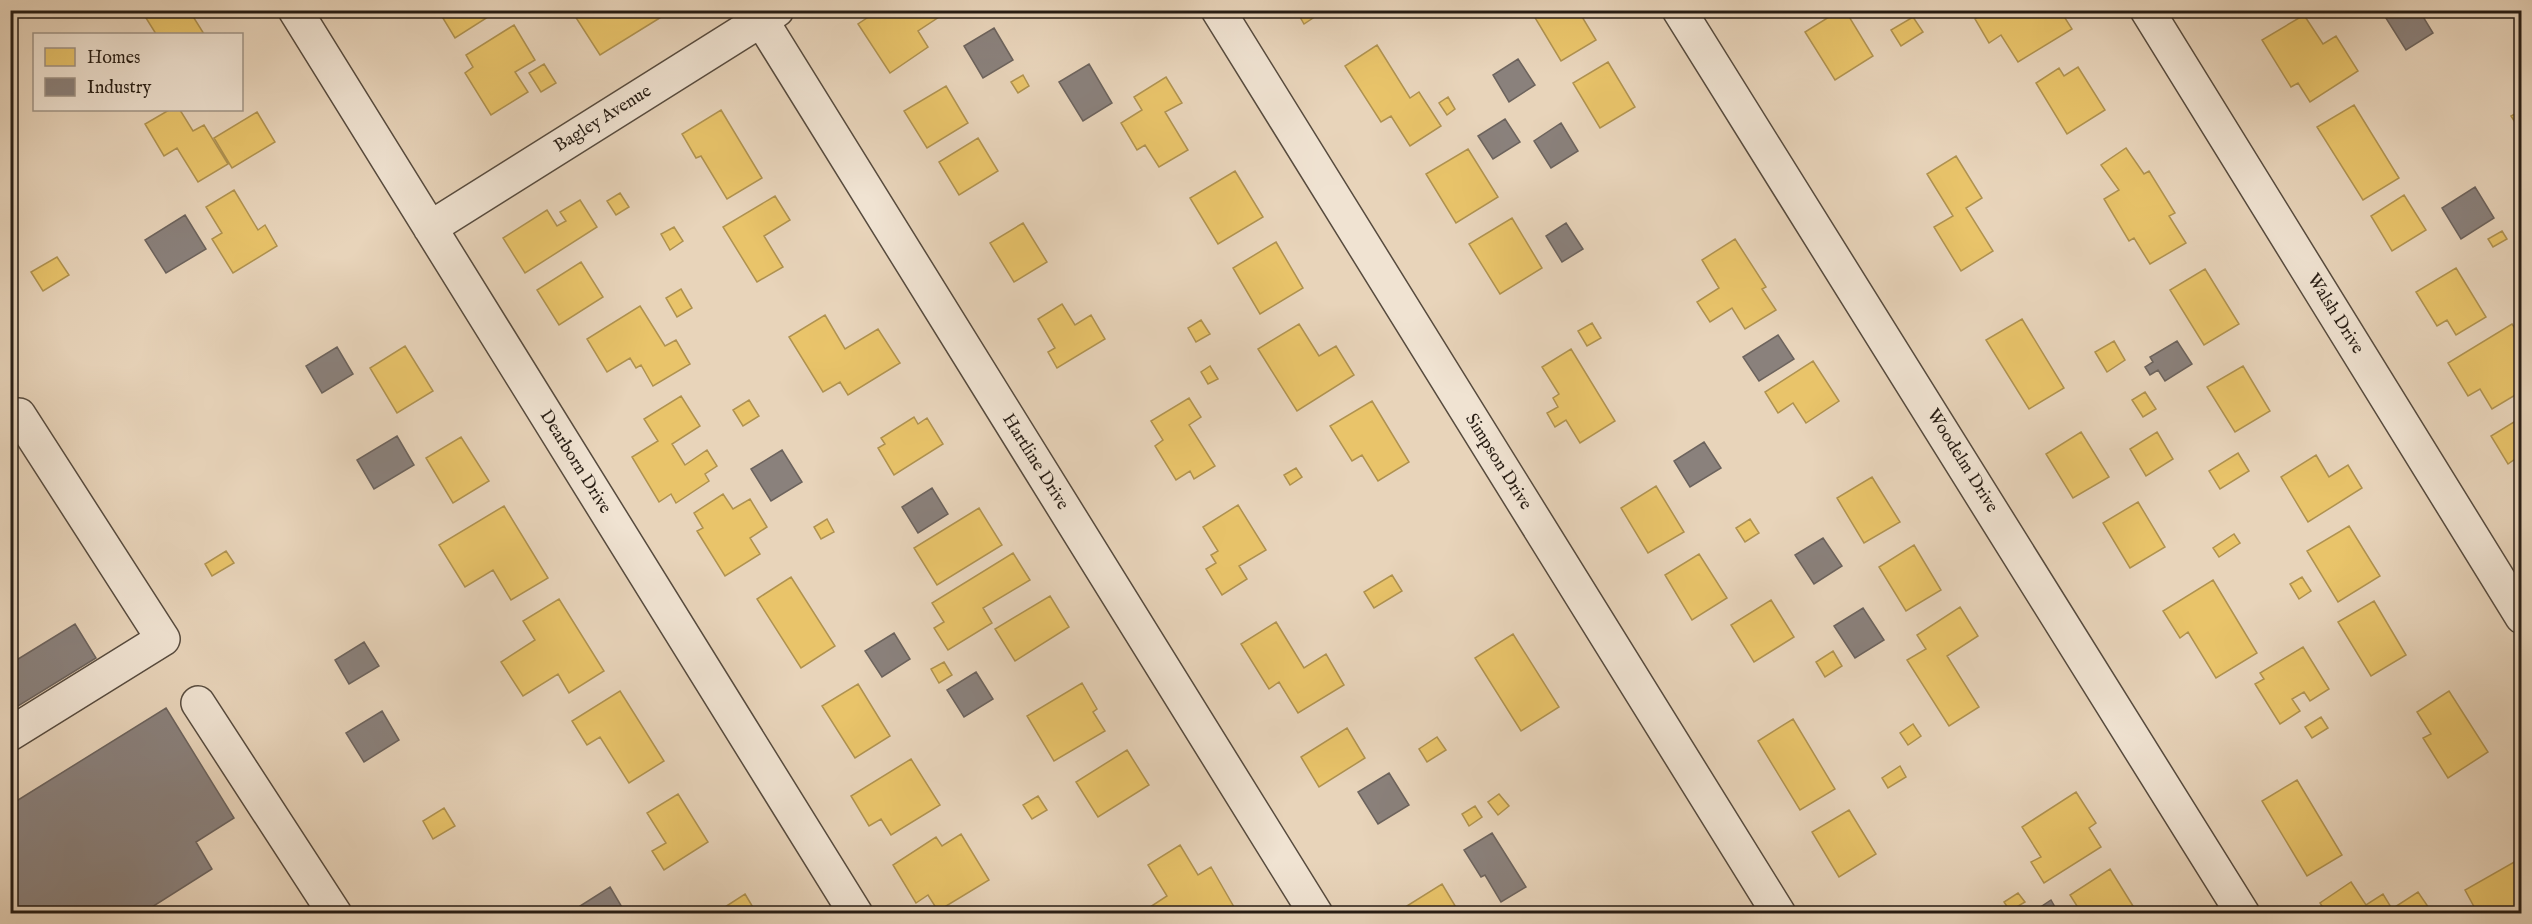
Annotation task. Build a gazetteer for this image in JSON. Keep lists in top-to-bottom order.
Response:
{
  "streets": {
    "street": [
      "Bagley Avenue",
      "Walsh Drive",
      "Woodelm Drive",
      "Dearborn Drive",
      "Hartline Drive",
      "Simpson Drive"
    ]
  },
  "crossings": [
    ["Bagley Avenue", "Dearborn Drive"],
    ["Bagley Avenue", "Hartline Drive"]
  ],
  "legend": ["Homes", "Industry"]
}
